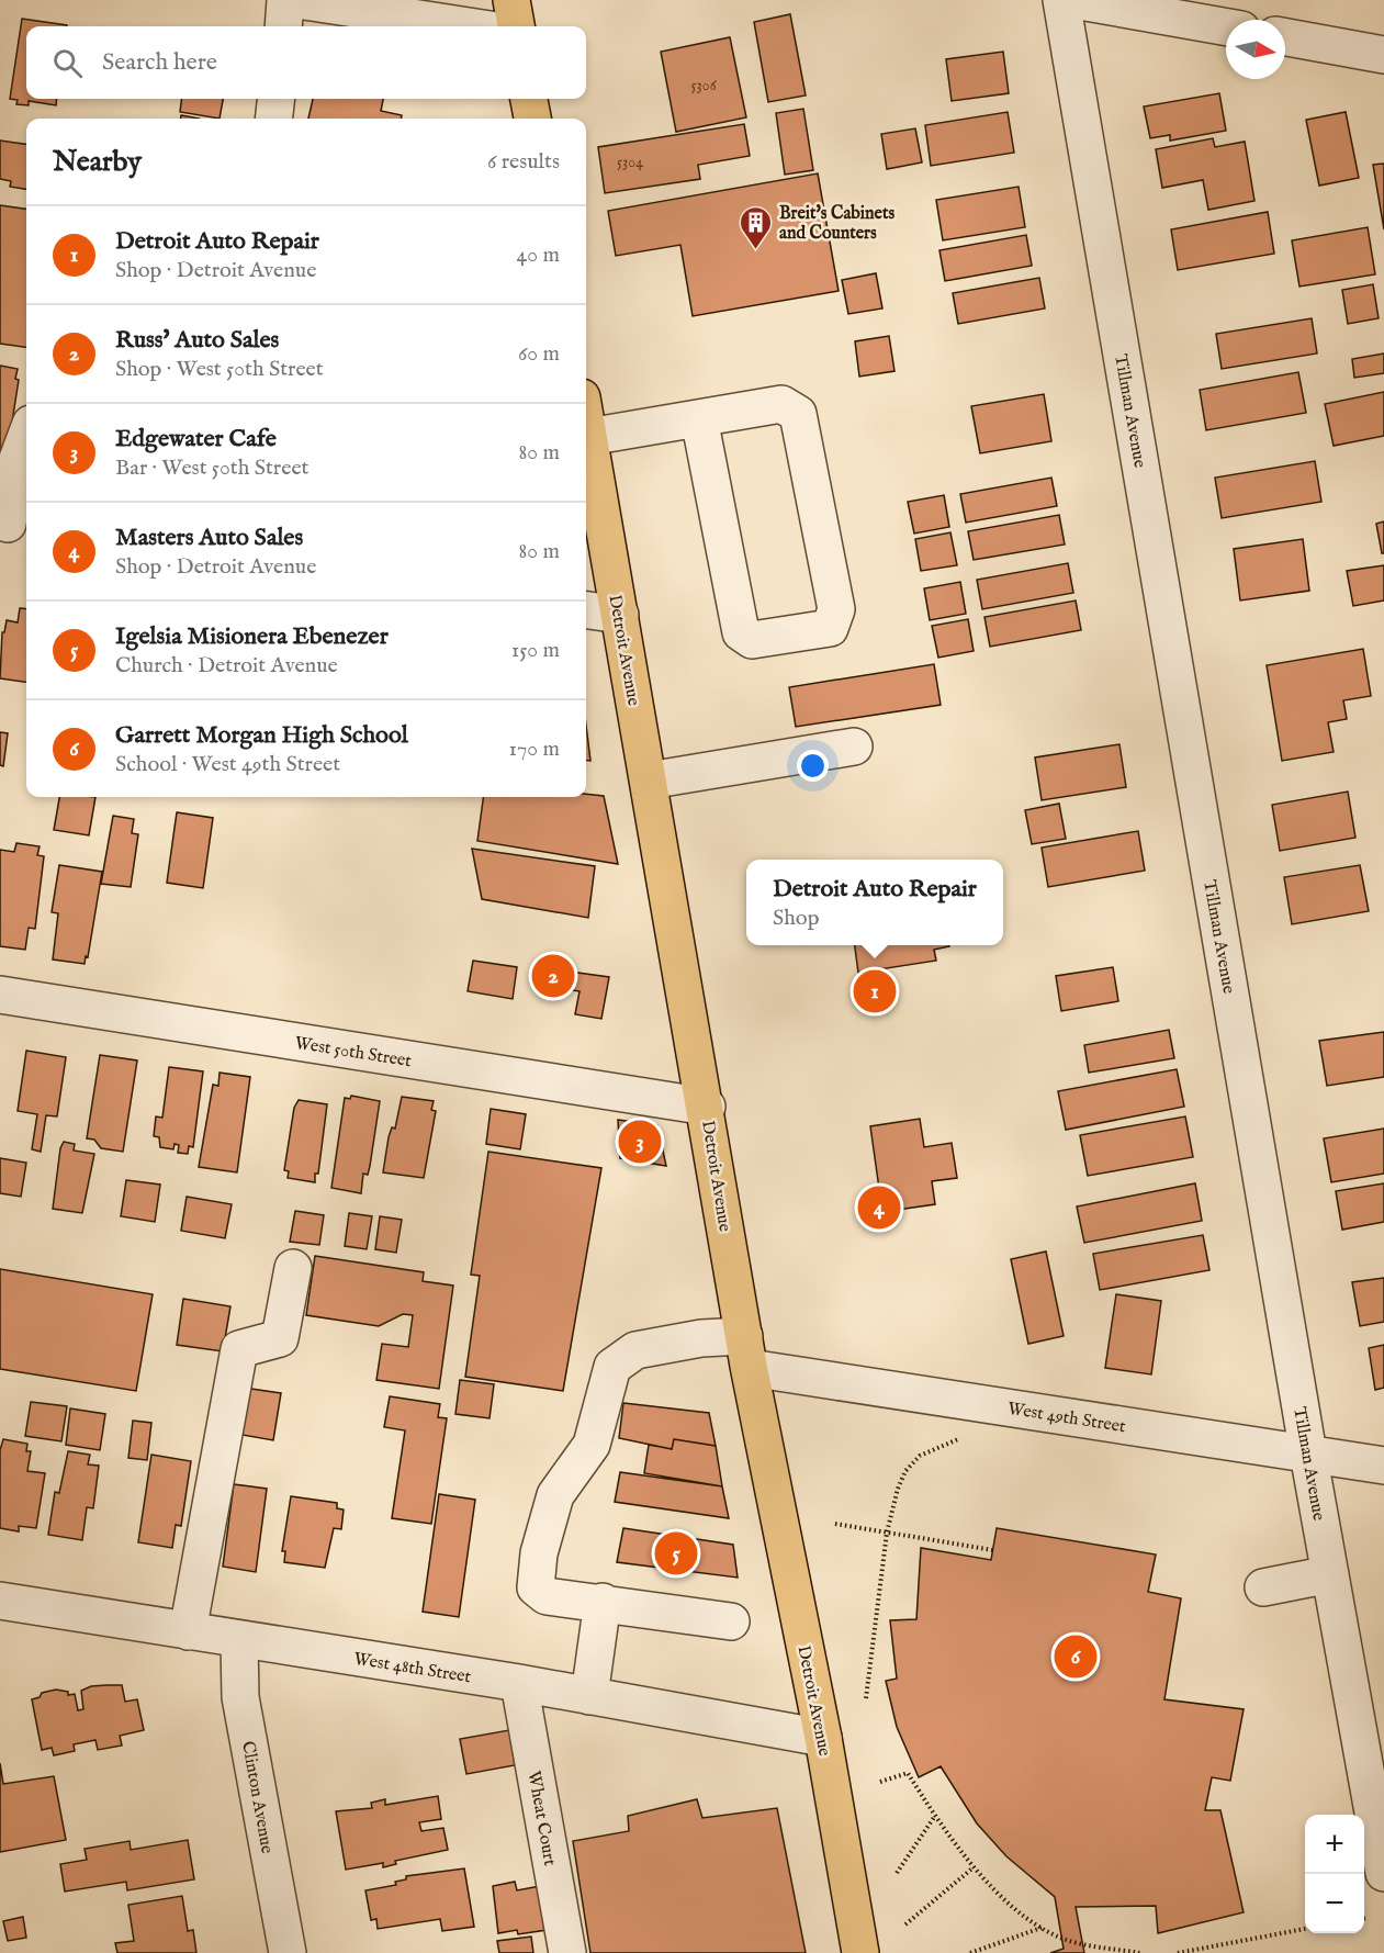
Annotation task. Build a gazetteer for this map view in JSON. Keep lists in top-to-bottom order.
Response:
{
  "streets": {
    "main road": ["Detroit Avenue"],
    "street": [
      "Tillman Avenue",
      "West 50th Street",
      "West 49th Street",
      "West 48th Street",
      "Clinton Avenue",
      "Wheat Court"
    ]
  },
  "crossings": [
    ["Tillman Avenue", "West 49th Street"],
    ["Detroit Avenue", "West 50th Street"],
    ["Detroit Avenue", "West 49th Street"],
    ["Detroit Avenue", "West 48th Street"],
    ["West 48th Street", "Clinton Avenue"],
    ["West 48th Street", "Wheat Court"]
  ],
  "places": {
    "building": ["Breit's Cabinets and Counters"]
  },
  "house_numbers": ["5306", "5304"],
  "north": "right",
  "page": {
    "search": "Search here",
    "heading": ["Nearby", "6 results"],
    "list": [
      {
        "mark": "1",
        "name": "Detroit Auto Repair",
        "note": "Shop · Detroit Avenue",
        "value": "40 m"
      },
      {
        "mark": "2",
        "name": "Russ' Auto Sales",
        "note": "Shop · West 50th Street",
        "value": "60 m"
      },
      {
        "mark": "3",
        "name": "Edgewater Cafe",
        "note": "Bar · West 50th Street",
        "value": "80 m"
      },
      {
        "mark": "4",
        "name": "Masters Auto Sales",
        "note": "Shop · Detroit Avenue",
        "value": "80 m"
      },
      {
        "mark": "5",
        "name": "Igelsia Misionera Ebenezer",
        "note": "Church · Detroit Avenue",
        "value": "150 m"
      },
      {
        "mark": "6",
        "name": "Garrett Morgan High School",
        "note": "School · West 49th Street",
        "value": "170 m"
      }
    ],
    "popup": ["Detroit Auto Repair", "Shop"],
    "pins": [
      "2",
      "1",
      "3",
      "4",
      "5",
      "6"
    ],
    "map_buttons": ["+", "−"]
  }
}
